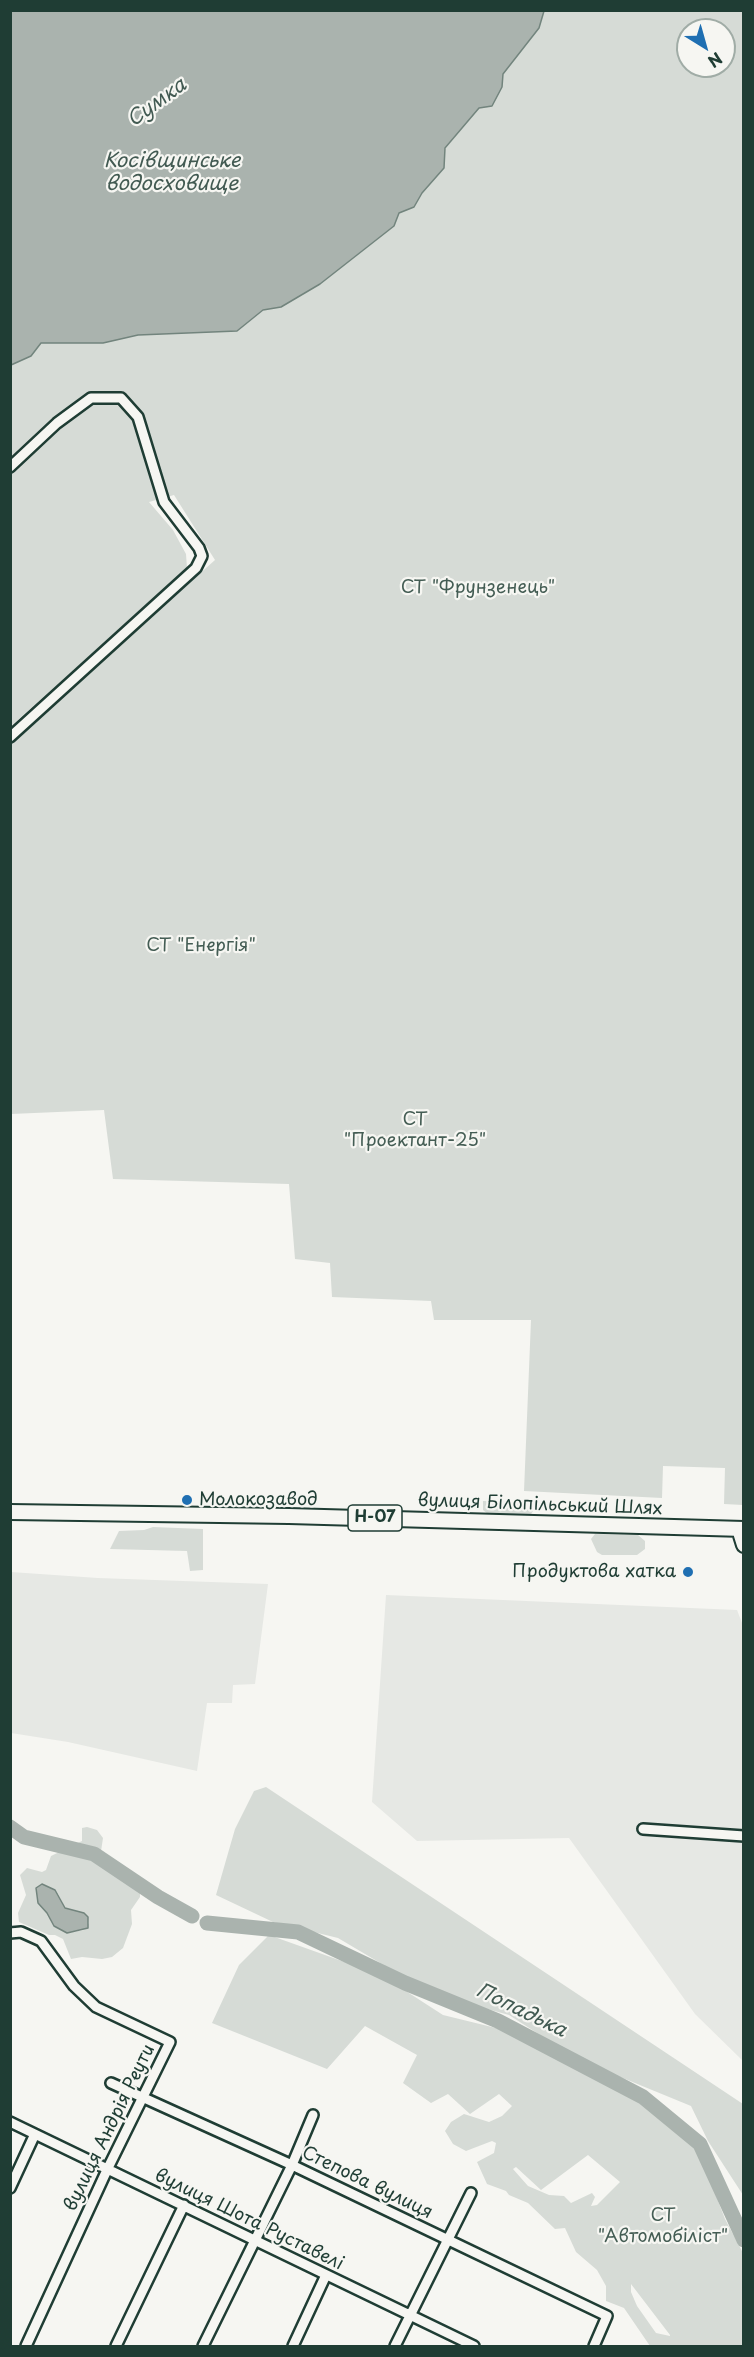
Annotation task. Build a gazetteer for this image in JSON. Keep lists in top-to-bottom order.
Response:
{
  "streets": {
    "main road": ["вулиця Білопільський Шлях", "Н-07"],
    "street": ["вулиця Андрія Реути", "Степова вулиця", "вулиця Шота Руставелі"]
  },
  "crossings": [
    ["вулиця Білопільський Шлях", "Н-07"],
    ["вулиця Андрія Реути", "Степова вулиця"],
    ["вулиця Андрія Реути", "вулиця Шота Руставелі"]
  ],
  "water": ["Сумка", "Косівщинське водосховище", "Попадька"],
  "parks": [
    "СТ \"Фрунзенець\"",
    "СТ \"Енергія\"",
    "СТ \"Проектант-25\"",
    "СТ \"Автомобіліст\""
  ],
  "places": ["Молокозавод", "Продуктова хатка"],
  "north": "bottom right"
}
